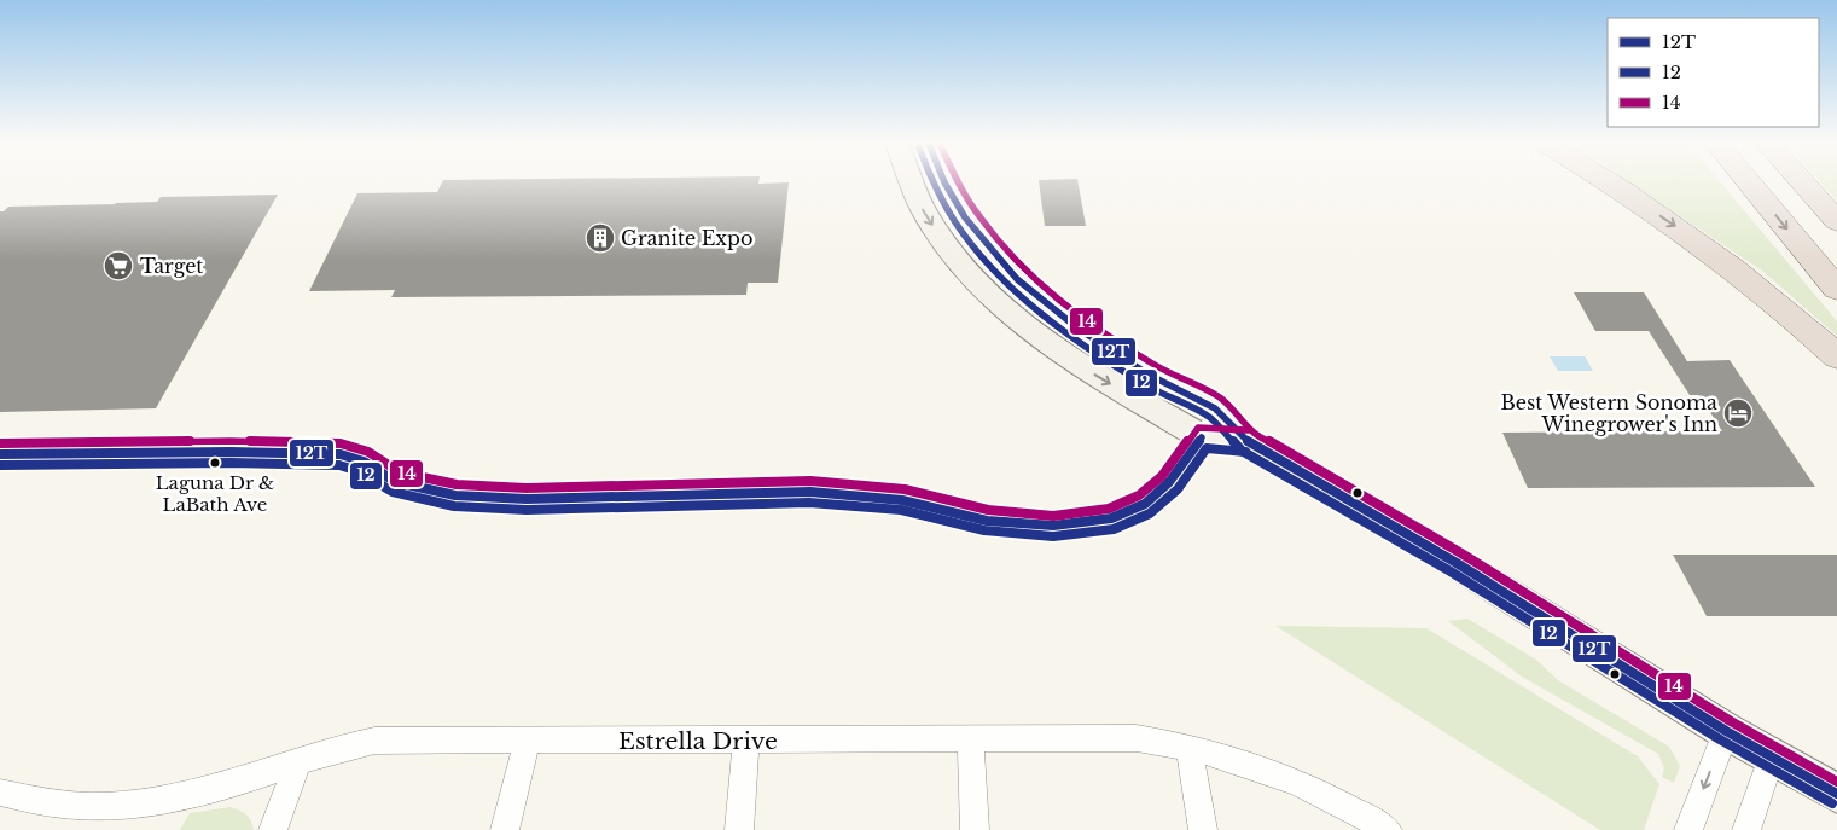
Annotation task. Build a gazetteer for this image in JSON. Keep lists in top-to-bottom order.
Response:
{
  "streets": {
    "street": ["Estrella Drive"]
  },
  "places": {
    "building": ["Granite Expo"],
    "supermarket": ["Target"],
    "hotel": ["Best Western Sonoma Winegrower's Inn"],
    "other": ["Laguna Dr & LaBath Ave"]
  },
  "lines": ["transit line 12T", "transit line 12", "transit line 14"],
  "legend": ["12T", "12", "14"]
}
